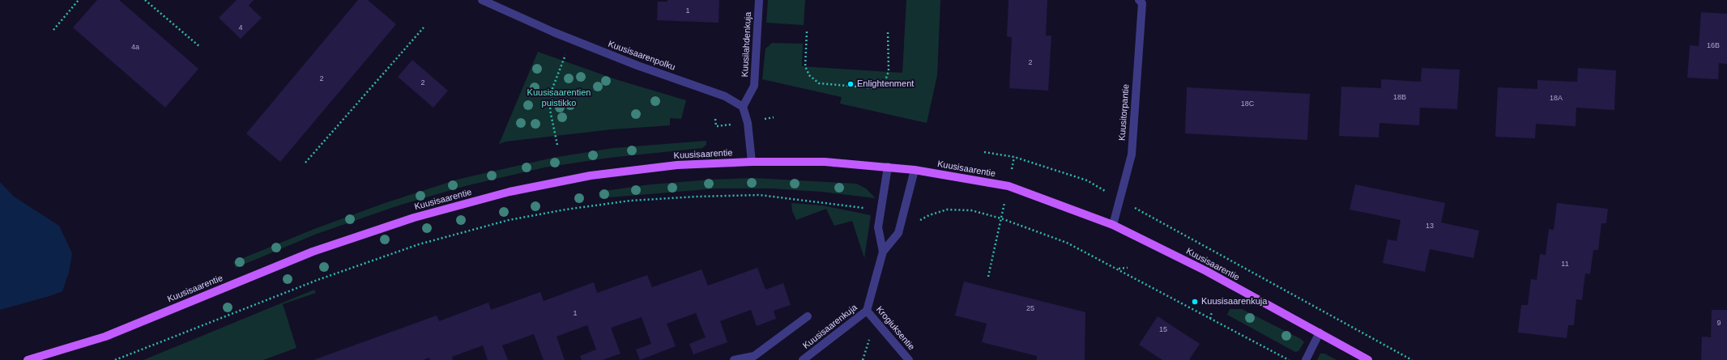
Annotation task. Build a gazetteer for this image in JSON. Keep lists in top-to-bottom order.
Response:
{
  "streets": {
    "main road": ["Kuusisaarentie"],
    "street": [
      "Kuusilahdenkuja",
      "Kuusisaarenpolku",
      "Kuusitorpantie",
      "Kuusisaarenkuja",
      "Krogiuksentie"
    ]
  },
  "crossings": [
    ["Kuusilahdenkuja", "Kuusisaarenpolku"],
    ["Kuusitorpantie", "Kuusisaarentie"],
    ["Kuusisaarentie", "Kuusisaarenkuja"],
    ["Kuusisaarenkuja", "Krogiuksentie"]
  ],
  "parks": ["Kuusisaarentien puistikko"],
  "places": ["Enlightenment", "Kuusisaarenkuja"],
  "house_numbers": [
    "1",
    "4",
    "16B",
    "4a",
    "2",
    "2",
    "2",
    "18B",
    "18A",
    "18C",
    "13",
    "11",
    "25",
    "1",
    "9",
    "15"
  ]
}
